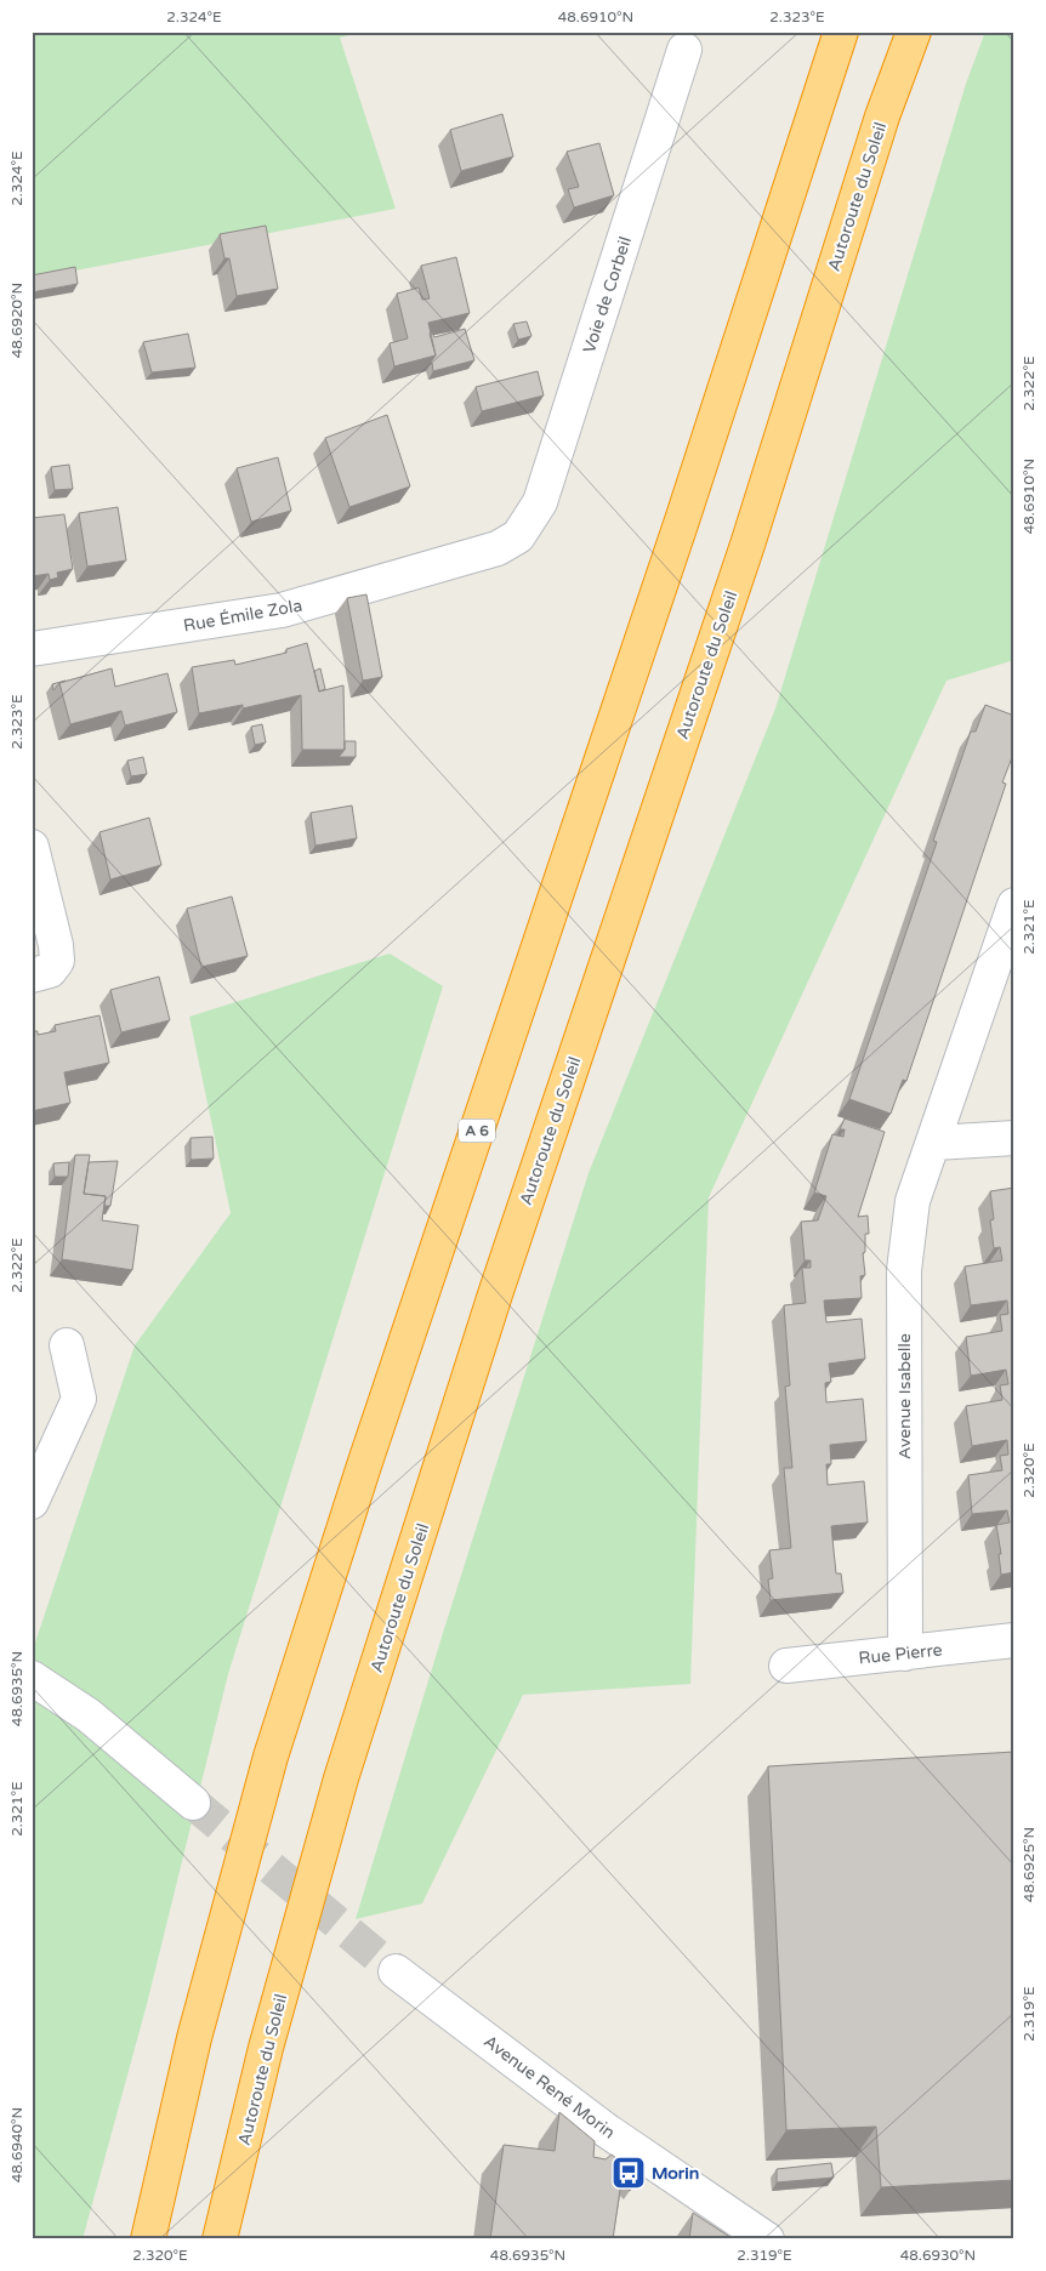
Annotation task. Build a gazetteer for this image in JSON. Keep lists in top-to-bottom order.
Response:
{
  "streets": {
    "highway": ["Autoroute du Soleil", "A 6"],
    "street": [
      "Voie de Corbeil",
      "Rue Émile Zola",
      "Avenue Isabelle",
      "Rue Pierre",
      "Avenue René Morin"
    ]
  },
  "crossings": [
    ["Voie de Corbeil", "Rue Émile Zola"],
    ["Avenue Isabelle", "Rue Pierre"]
  ],
  "places": {
    "bus stop": ["Morin"]
  },
  "coordinates": [
    "2.324°E",
    "48.6910°N",
    "2.323°E",
    "48.6920°N",
    "2.322°E",
    "2.321°E",
    "2.320°E",
    "48.6935°N",
    "48.6925°N",
    "2.319°E",
    "48.6940°N",
    "48.6930°N"
  ]
}
